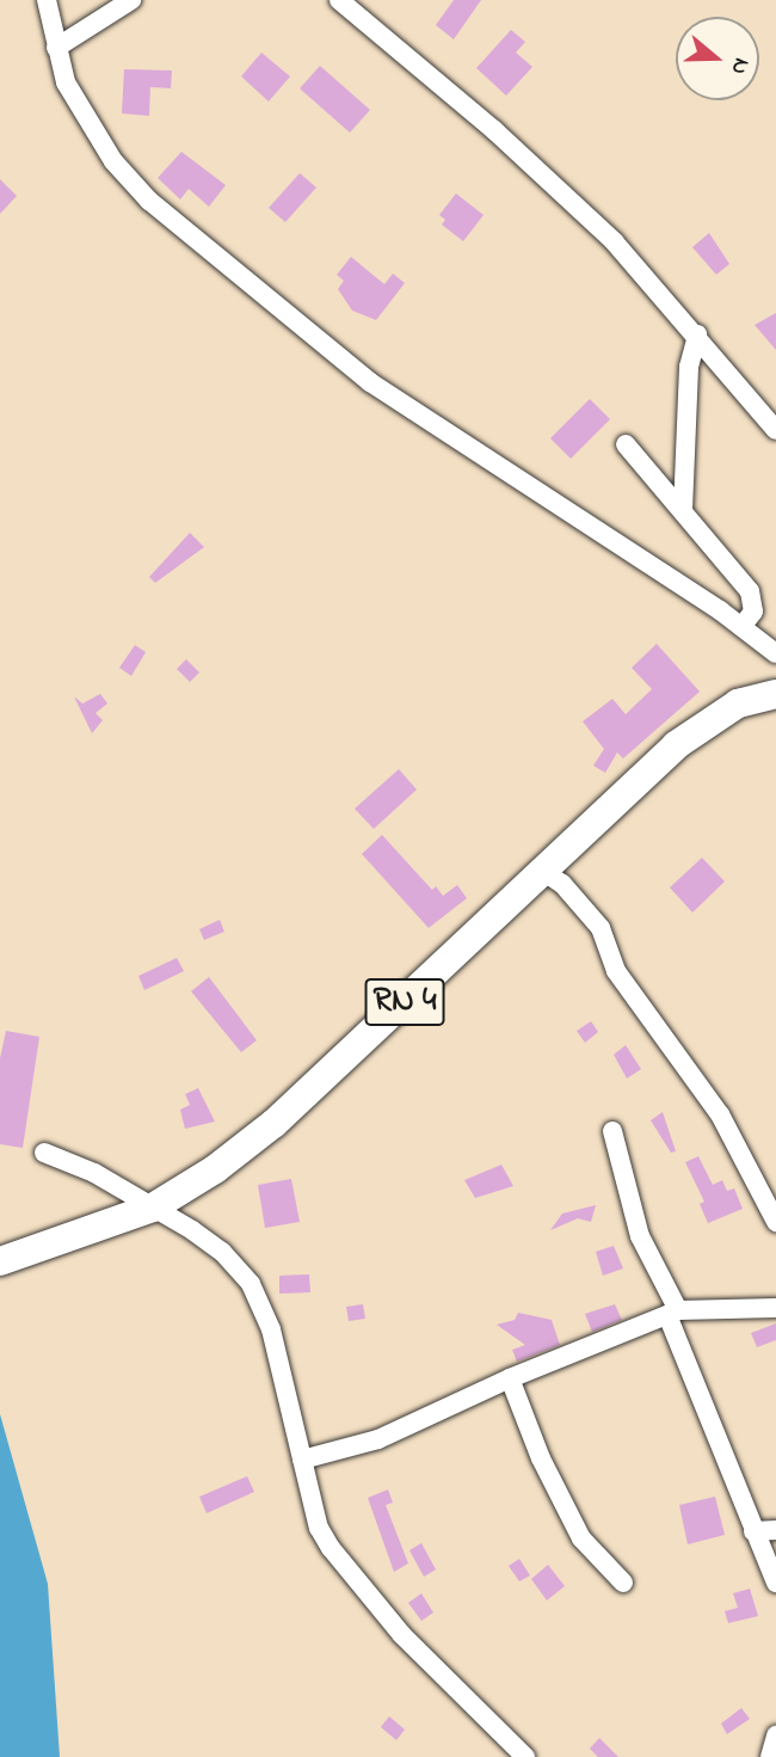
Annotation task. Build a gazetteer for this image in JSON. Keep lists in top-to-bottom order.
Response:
{
  "streets": {
    "highway": ["RN 4"]
  },
  "north": "right"
}
